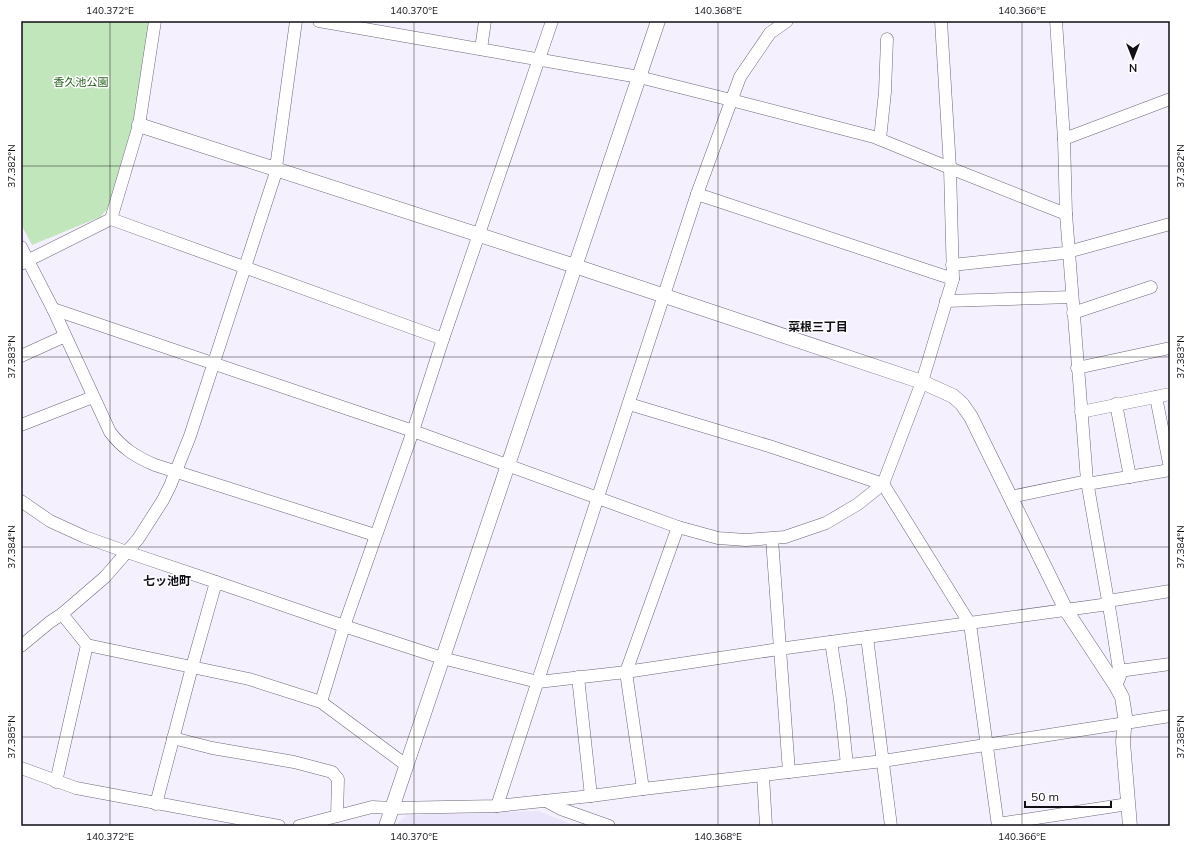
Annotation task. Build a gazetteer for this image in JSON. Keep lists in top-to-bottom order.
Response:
{
  "districts": ["菜根三丁目", "七ッ池町"],
  "parks": ["香久池公園"],
  "scale_bar": "50 m",
  "north": "bottom",
  "coordinates": [
    "140.372°E",
    "140.370°E",
    "140.368°E",
    "140.366°E",
    "37.382°N",
    "37.383°N",
    "37.384°N",
    "37.385°N"
  ]
}
